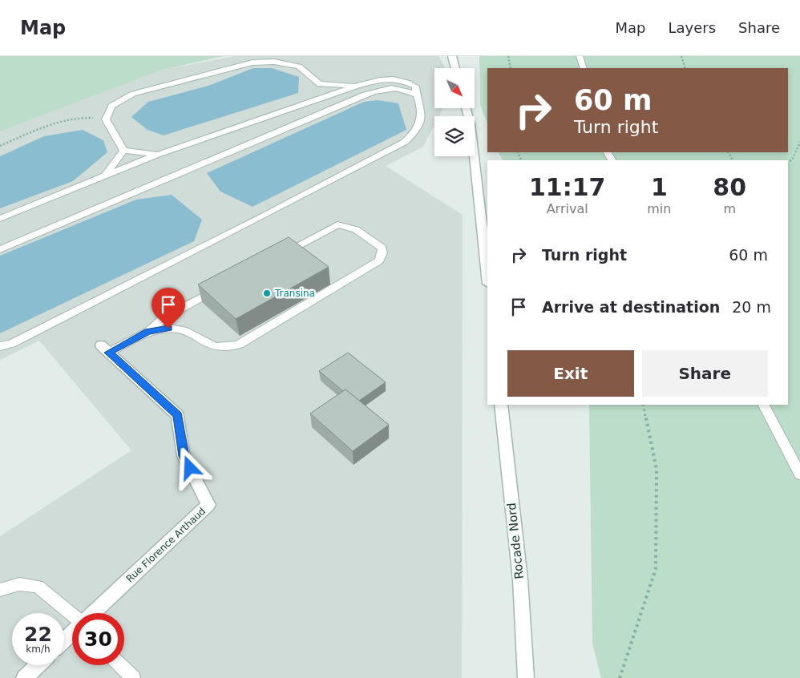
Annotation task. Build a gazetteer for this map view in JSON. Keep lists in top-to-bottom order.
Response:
{
  "streets": {
    "main road": ["Rocade Nord", "Rue Florence Arthaud"]
  },
  "places": ["Transina"],
  "north": "bottom right",
  "page": {
    "header": "Map",
    "nav": ["Map", "Layers", "Share"],
    "turn": ["60 m", "Turn right"],
    "eta": [
      "11:17",
      "Arrival",
      "1",
      "min",
      "80",
      "m"
    ],
    "list": [
      {
        "name": "Turn right",
        "value": "60 m"
      },
      {
        "name": "Arrive at destination",
        "value": "20 m"
      }
    ],
    "buttons": ["Exit", "Share"],
    "speed": "22 km/h",
    "limit": "30"
  }
}
